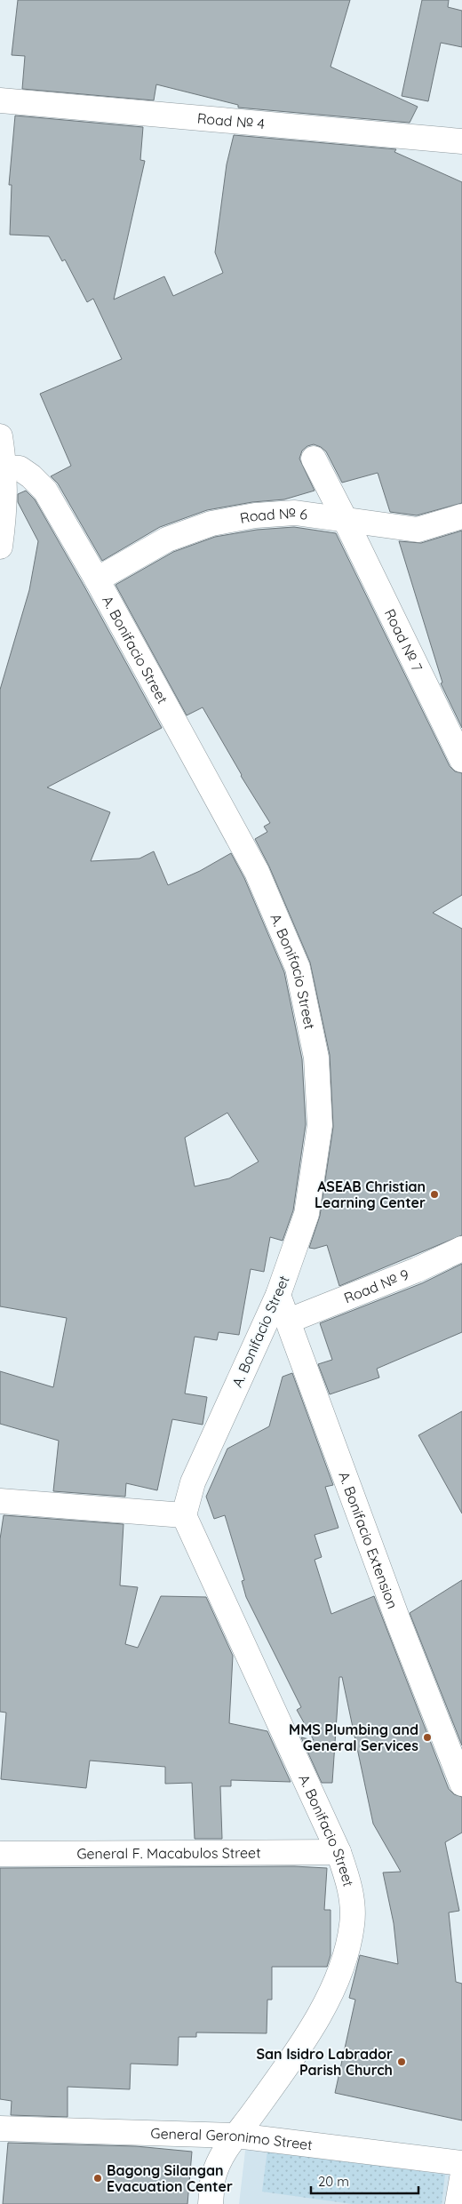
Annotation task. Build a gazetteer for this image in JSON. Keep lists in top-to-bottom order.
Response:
{
  "streets": {
    "street": [
      "Road № 4",
      "Road № 6",
      "Road № 7",
      "A. Bonifacio Street",
      "Road № 9",
      "A. Bonifacio Extension",
      "General F. Macabulos Street",
      "General Geronimo Street"
    ]
  },
  "crossings": [
    ["Road № 6", "Road № 7"],
    ["Road № 6", "A. Bonifacio Street"],
    ["A. Bonifacio Street", "A. Bonifacio Extension"],
    ["A. Bonifacio Street", "General F. Macabulos Street"],
    ["A. Bonifacio Street", "General Geronimo Street"],
    ["Road № 9", "A. Bonifacio Extension"]
  ],
  "places": [
    "ASEAB Christian Learning Center",
    "MMS Plumbing and General Services",
    "San Isidro Labrador Parish Church",
    "Bagong Silangan Evacuation Center"
  ],
  "scale_bar": "20 m"
}
